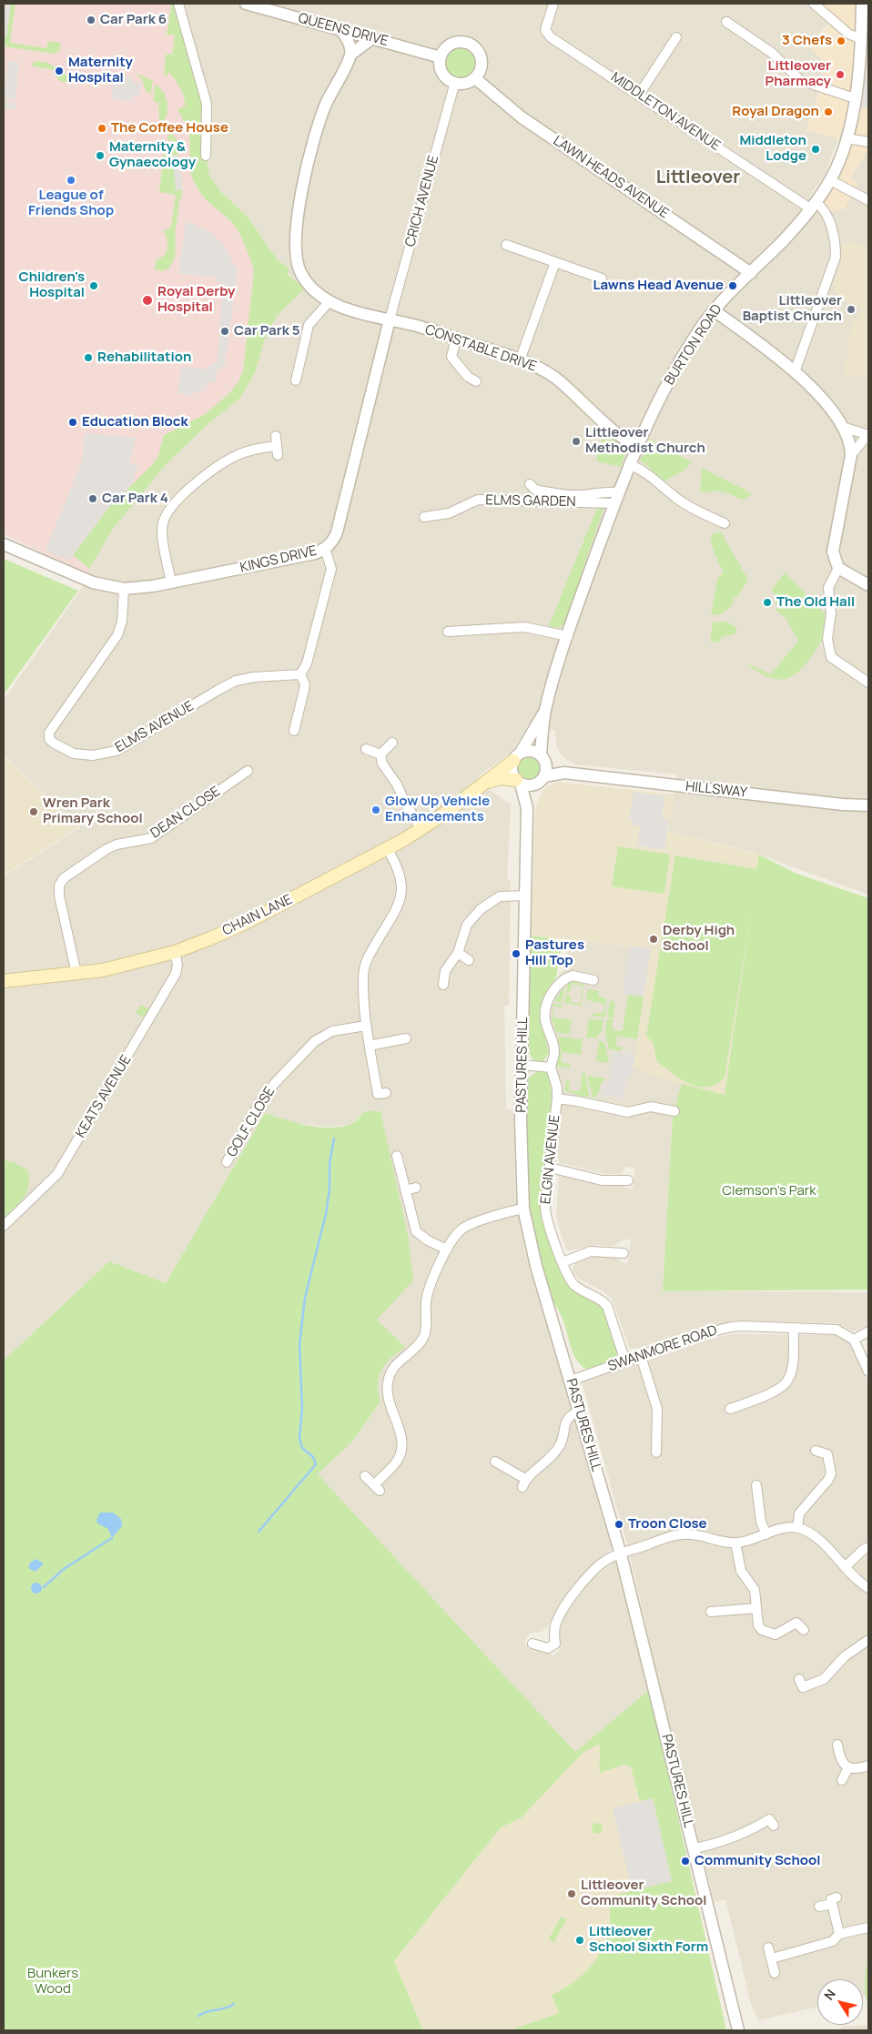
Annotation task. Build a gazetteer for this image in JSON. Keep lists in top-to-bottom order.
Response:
{
  "streets": {
    "main road": ["CHAIN LANE"],
    "street": [
      "QUEENS DRIVE",
      "MIDDLETON AVENUE",
      "LAWN HEADS AVENUE",
      "CRICH AVENUE",
      "BURTON ROAD",
      "CONSTABLE DRIVE",
      "ELMS GARDEN",
      "KINGS DRIVE",
      "ELMS AVENUE",
      "HILLSWAY",
      "DEAN CLOSE",
      "PASTURES HILL",
      "KEATS AVENUE",
      "GOLF CLOSE",
      "ELGIN AVENUE",
      "SWANMORE ROAD"
    ]
  },
  "crossings": [
    ["QUEENS DRIVE", "LAWN HEADS AVENUE"],
    ["QUEENS DRIVE", "CRICH AVENUE"],
    ["MIDDLETON AVENUE", "BURTON ROAD"],
    ["LAWN HEADS AVENUE", "CRICH AVENUE"],
    ["LAWN HEADS AVENUE", "BURTON ROAD"],
    ["CRICH AVENUE", "CONSTABLE DRIVE"],
    ["CRICH AVENUE", "KINGS DRIVE"],
    ["BURTON ROAD", "CONSTABLE DRIVE"],
    ["BURTON ROAD", "ELMS GARDEN"],
    ["BURTON ROAD", "HILLSWAY"],
    ["BURTON ROAD", "CHAIN LANE"],
    ["BURTON ROAD", "PASTURES HILL"],
    ["CONSTABLE DRIVE", "KINGS DRIVE"],
    ["KINGS DRIVE", "ELMS AVENUE"],
    ["HILLSWAY", "CHAIN LANE"],
    ["HILLSWAY", "PASTURES HILL"],
    ["DEAN CLOSE", "CHAIN LANE"],
    ["CHAIN LANE", "PASTURES HILL"],
    ["CHAIN LANE", "KEATS AVENUE"],
    ["PASTURES HILL", "SWANMORE ROAD"],
    ["ELGIN AVENUE", "SWANMORE ROAD"]
  ],
  "districts": ["Littleover"],
  "parks": ["Clemson's Park", "Bunkers Wood"],
  "places": [
    "Car Park 6",
    "3 Chefs",
    "Maternity Hospital",
    "Littleover Pharmacy",
    "Royal Dragon",
    "The Coffee House",
    "Middleton Lodge",
    "Maternity & Gynaecology",
    "League of Friends Shop",
    "Children's Hospital",
    "Lawns Head Avenue",
    "Royal Derby Hospital",
    "Littleover Baptist Church",
    "Car Park 5",
    "Rehabilitation",
    "Education Block",
    "Littleover Methodist Church",
    "Car Park 4",
    "The Old Hall",
    "Glow Up Vehicle Enhancements",
    "Wren Park Primary School",
    "Derby High School",
    "Pastures Hill Top",
    "Troon Close",
    "Community School",
    "Littleover Community School",
    "Littleover School Sixth Form"
  ],
  "north": "top left"
}
